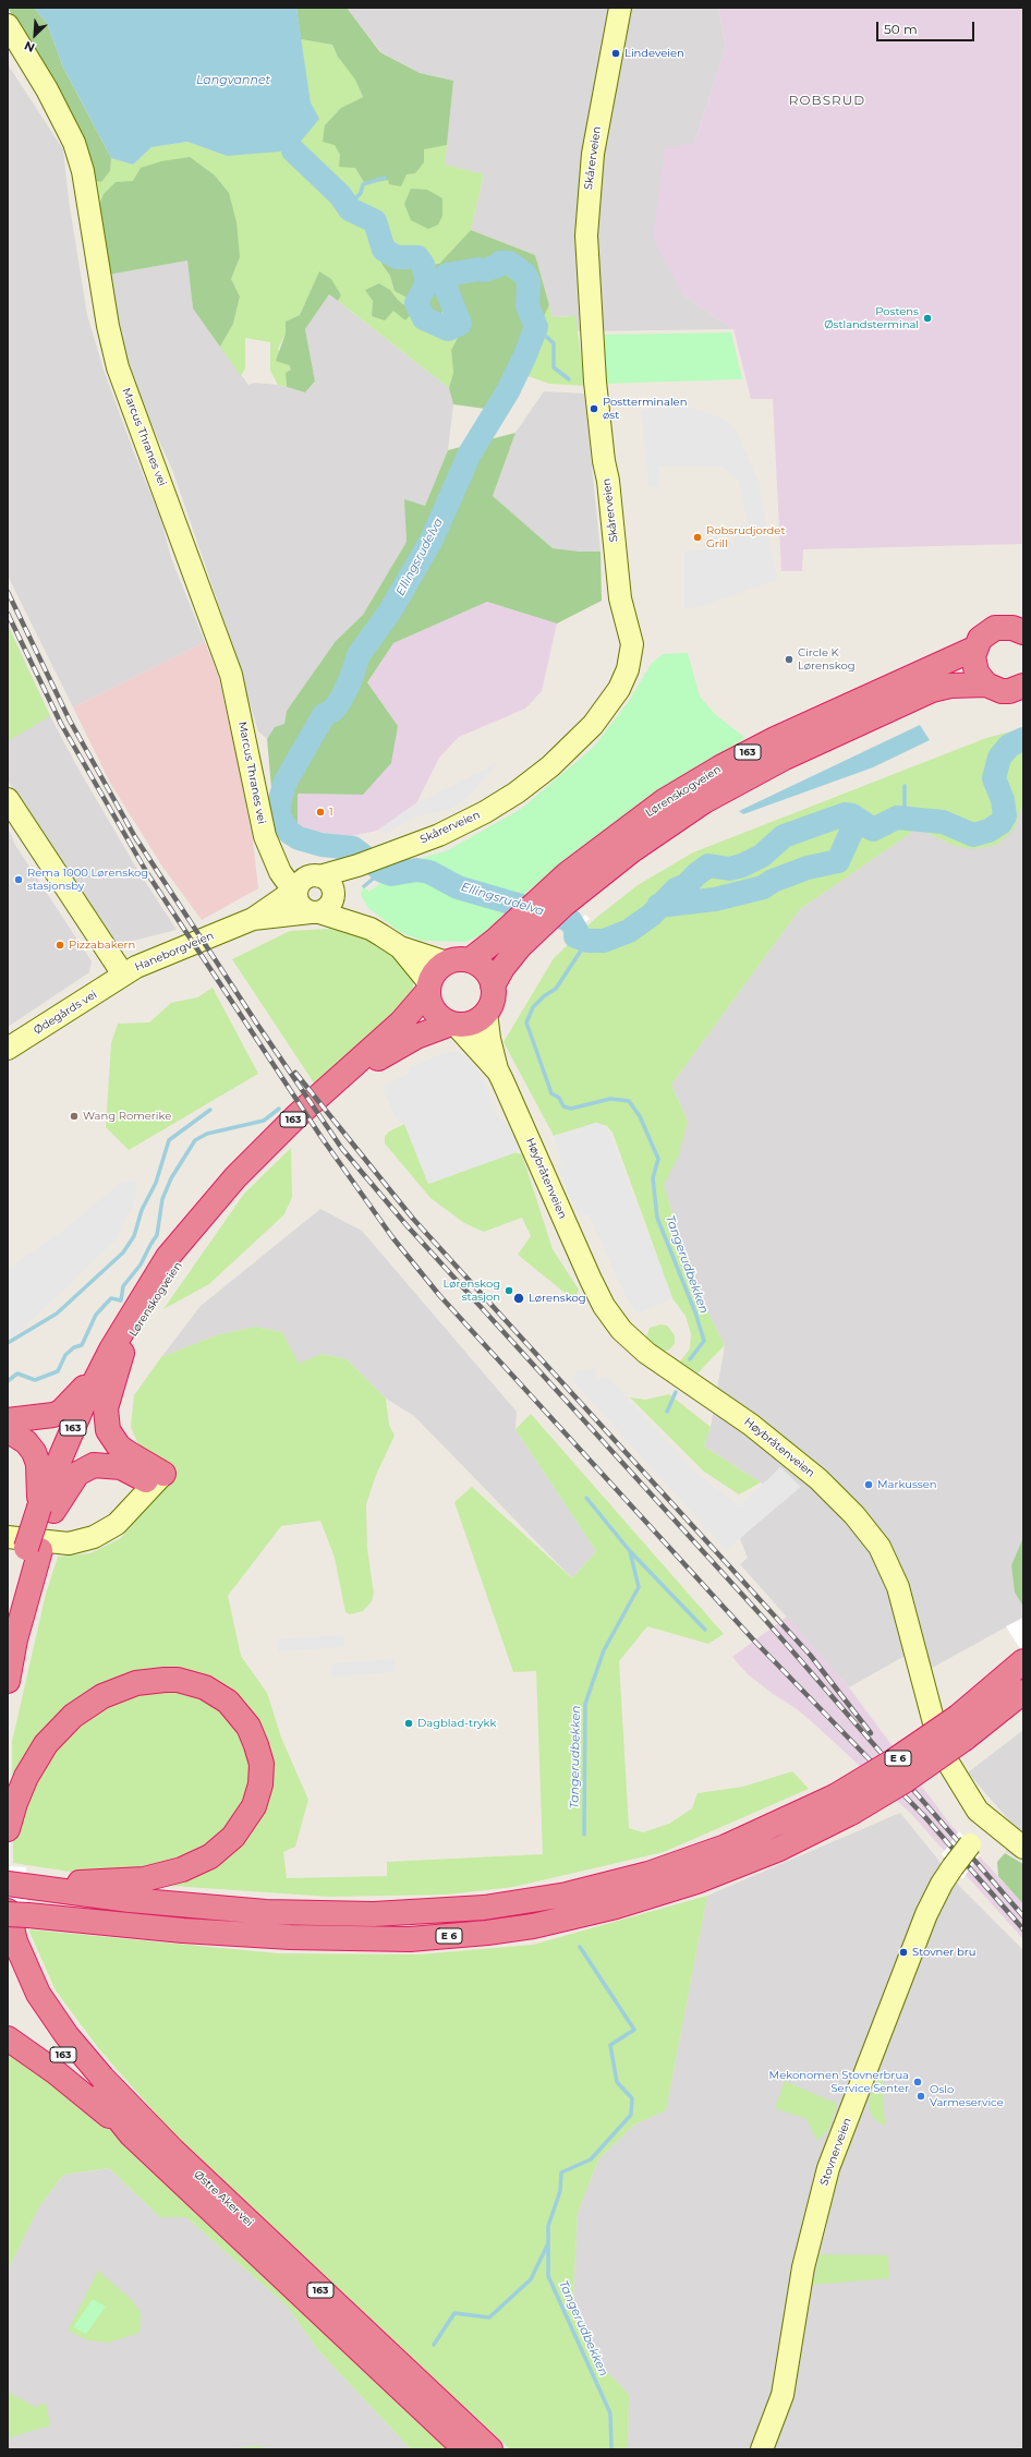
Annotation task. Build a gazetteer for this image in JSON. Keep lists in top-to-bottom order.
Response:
{
  "streets": {
    "highway": [
      "163",
      "Lørenskogveien",
      "E 6",
      "Østre Aker vei"
    ],
    "street": [
      "Skårerveien",
      "Marcus Thranes vei",
      "Haneborgveien",
      "Ødegårds vei",
      "Høybråtenveien",
      "Stovnerveien"
    ]
  },
  "crossings": [
    ["Skårerveien", "Marcus Thranes vei"],
    ["Skårerveien", "Haneborgveien"],
    ["Marcus Thranes vei", "163"],
    ["Marcus Thranes vei", "Lørenskogveien"],
    ["Marcus Thranes vei", "Haneborgveien"],
    ["Marcus Thranes vei", "Høybråtenveien"],
    ["163", "Lørenskogveien"],
    ["163", "Høybråtenveien"],
    ["Lørenskogveien", "Høybråtenveien"],
    ["Haneborgveien", "Ødegårds vei"],
    ["Høybråtenveien", "Stovnerveien"],
    ["E 6", "Østre Aker vei"]
  ],
  "districts": ["ROBSRUD"],
  "water": ["Langvannet", "Ellingsrudelva", "Tangerudbekken"],
  "places": [
    "Lindeveien",
    "Postens Østlandsterminal",
    "Postterminalen øst",
    "Robsrudjordet Grill",
    "Circle K Lørenskog",
    "1",
    "Rema 1000 Lørenskog stasjonsby",
    "Pizzabakern",
    "Wang Romerike",
    "Lørenskog stasjon",
    "Lørenskog",
    "Markussen",
    "Dagblad-trykk",
    "Stovner bru",
    "Mekonomen Stovnerbrua Service Senter",
    "Oslo Varmeservice"
  ],
  "scale_bar": "50 m",
  "north": "bottom left"
}
